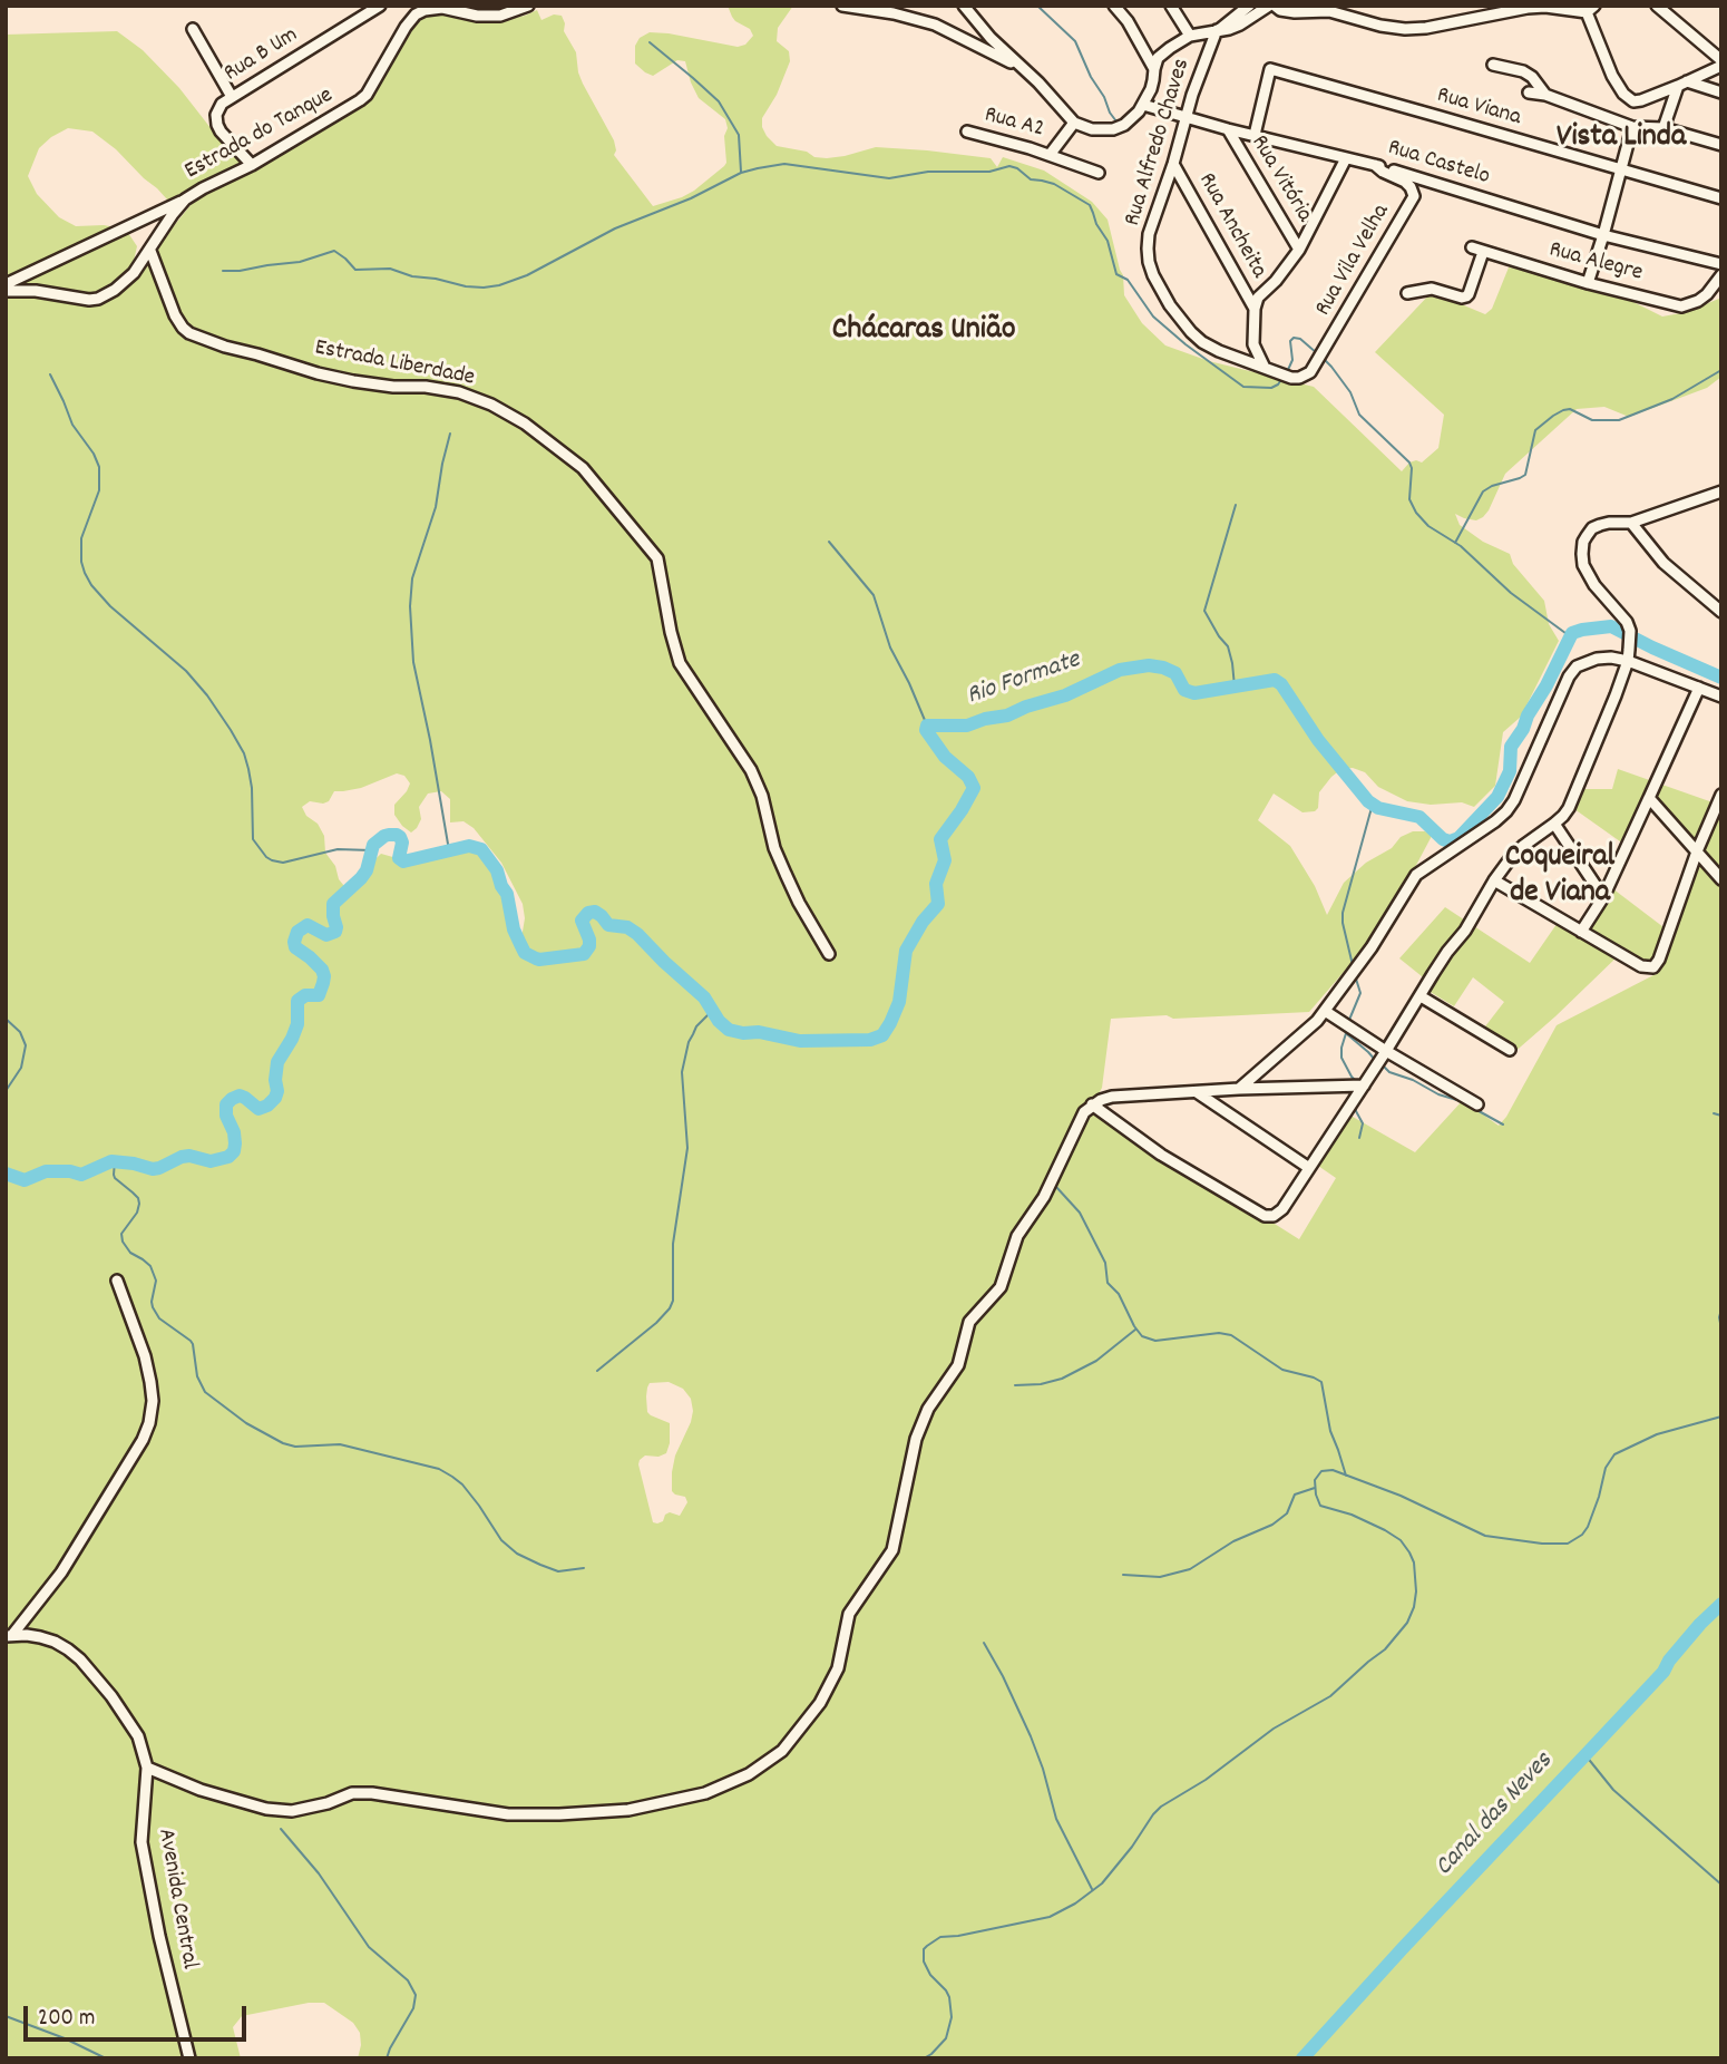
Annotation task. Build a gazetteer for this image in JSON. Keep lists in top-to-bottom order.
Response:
{
  "streets": {
    "street": [
      "Rua B Um",
      "Rua Viana",
      "Rua A2",
      "Estrada do Tanque",
      "Rua Alfredo Chaves",
      "Rua Castelo",
      "Rua Vitória",
      "Rua Ancheita",
      "Rua Vila Velha",
      "Rua Alegre",
      "Estrada Liberdade",
      "Avenida Central"
    ]
  },
  "crossings": [
    ["Rua B Um", "Estrada do Tanque"],
    ["Rua Viana", "Rua Castelo"],
    ["Estrada do Tanque", "Estrada Liberdade"],
    ["Rua Alfredo Chaves", "Rua Castelo"],
    ["Rua Alfredo Chaves", "Rua Ancheita"],
    ["Rua Alfredo Chaves", "Rua Vila Velha"],
    ["Rua Castelo", "Rua Vitória"],
    ["Rua Castelo", "Rua Vila Velha"]
  ],
  "districts": ["Vista Linda", "Chácaras União", "Coqueiral de Viana"],
  "water": ["Rio Formate", "Canal das Neves"],
  "scale_bar": "200 m"
}
